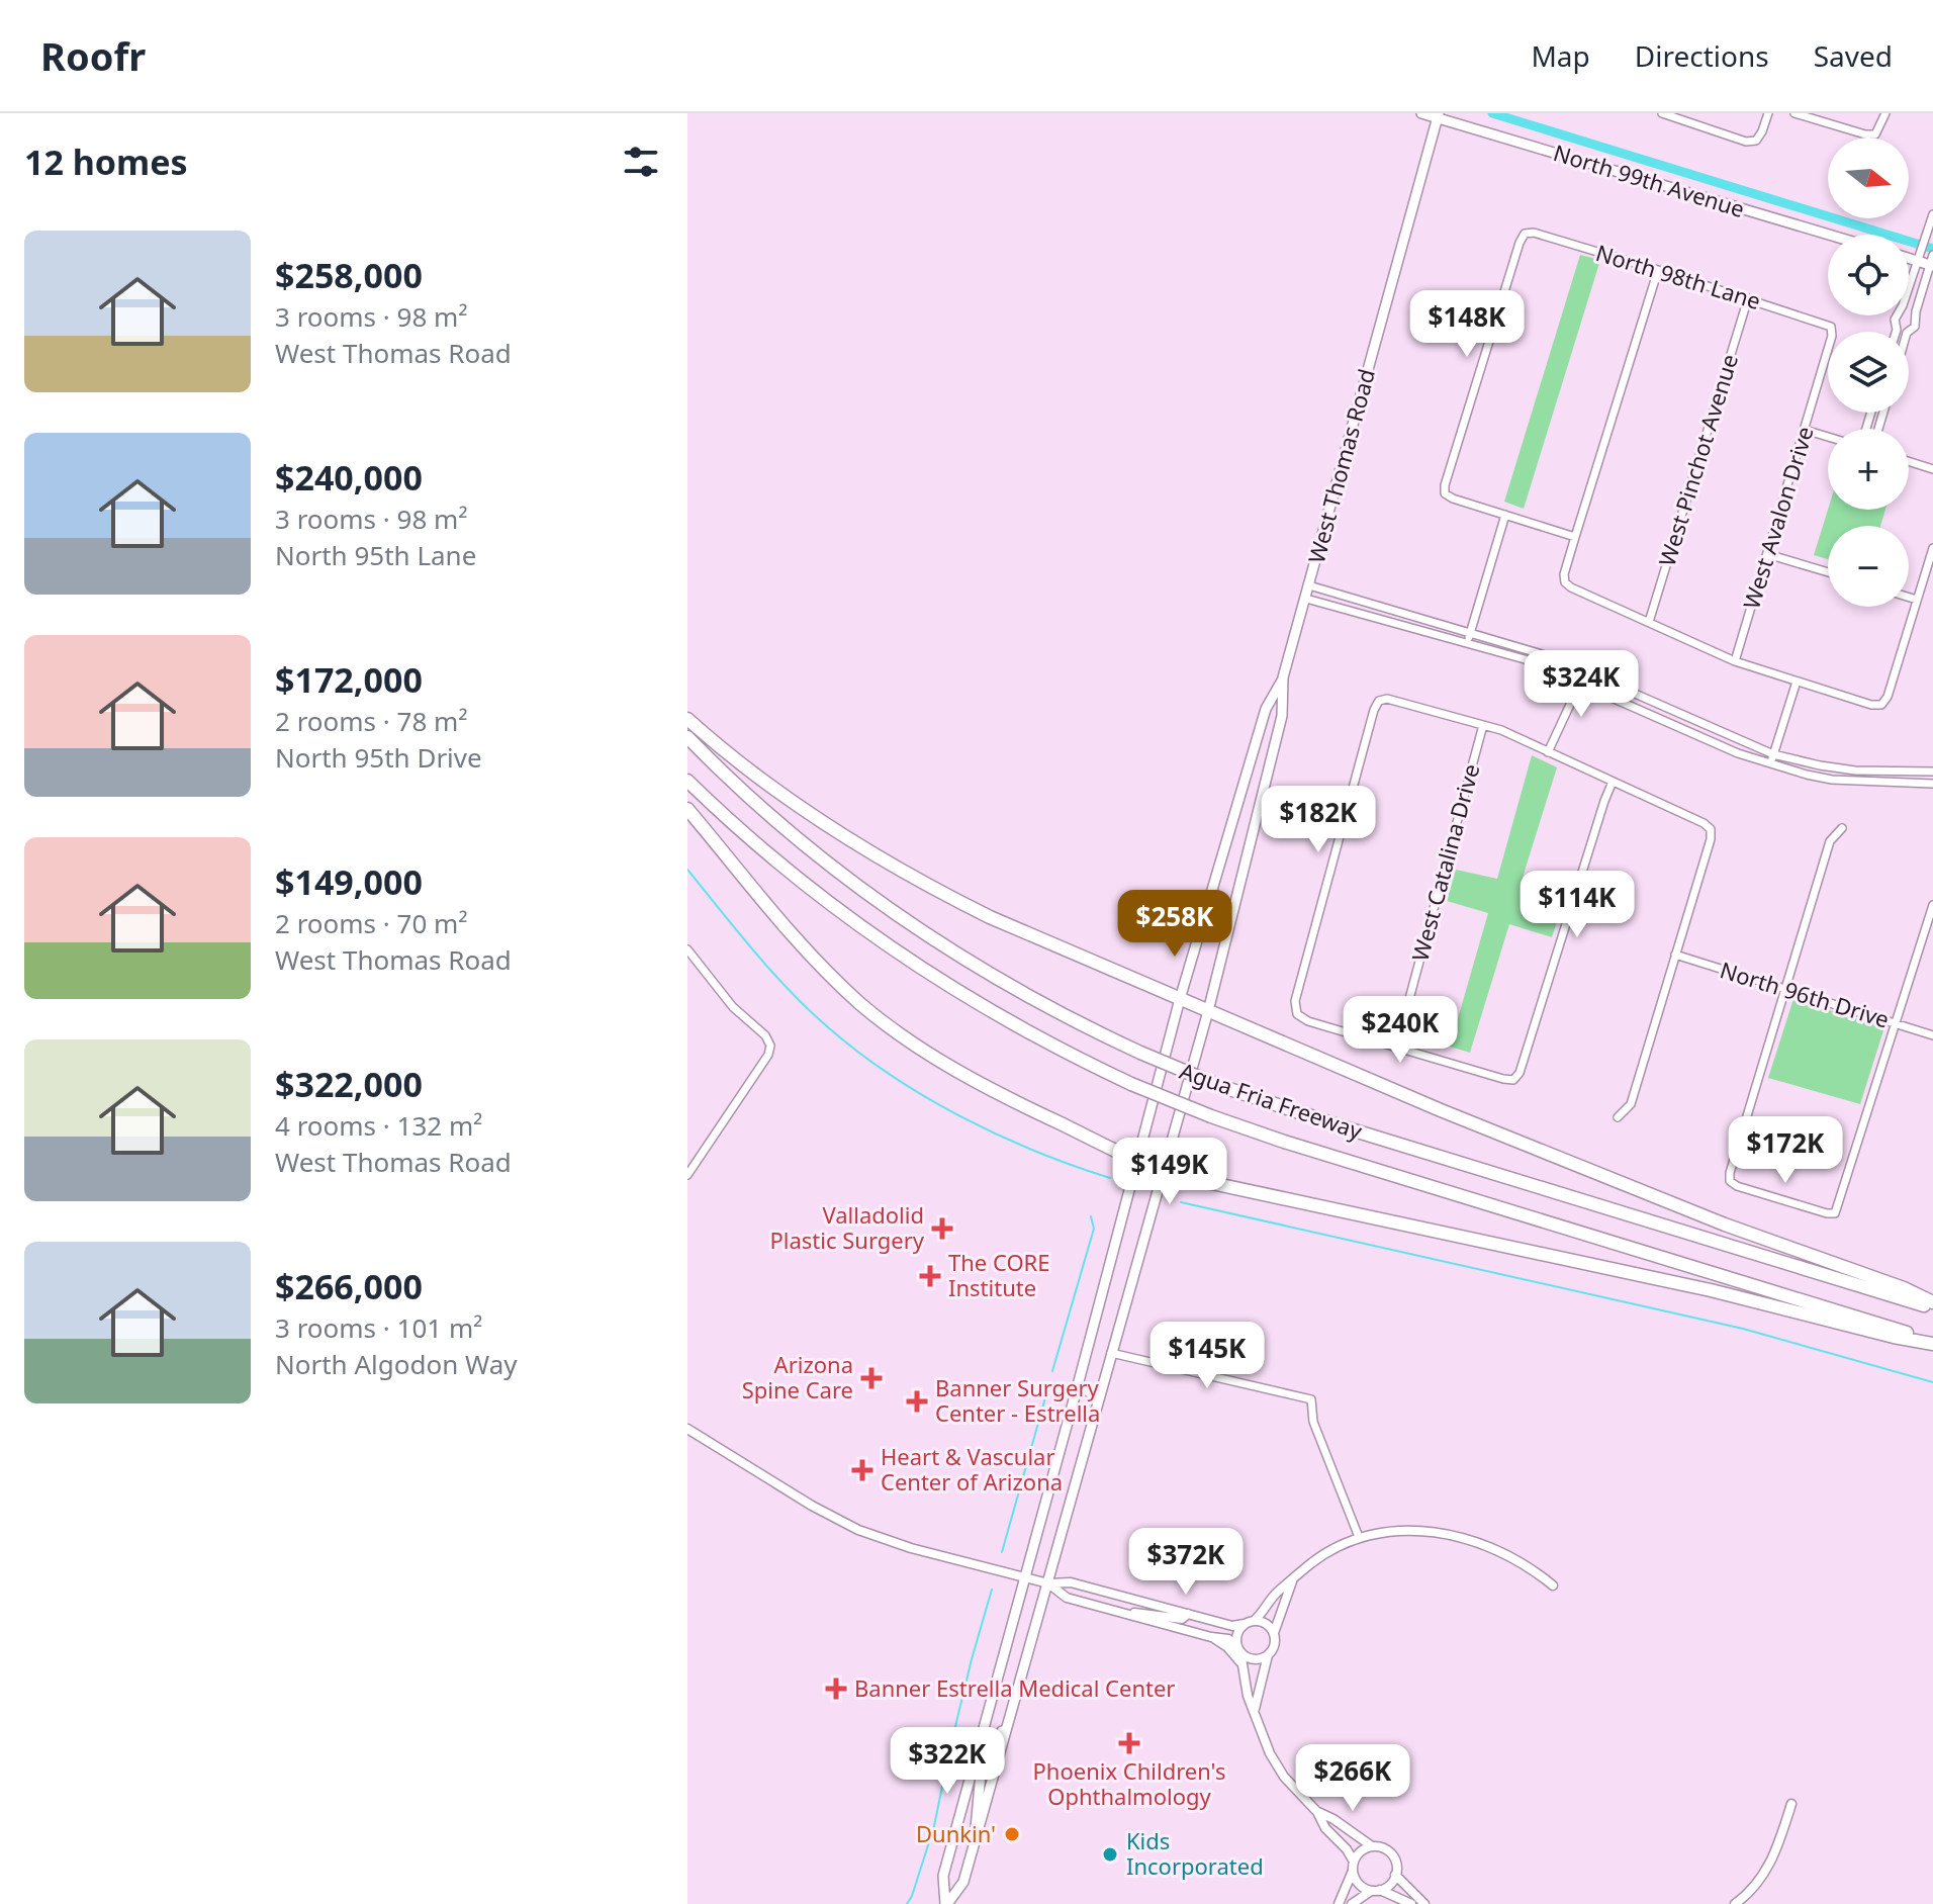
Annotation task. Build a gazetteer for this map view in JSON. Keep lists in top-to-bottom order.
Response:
{
  "streets": {
    "highway": ["Agua Fria Freeway"],
    "main road": ["North 99th Avenue", "West Thomas Road"],
    "street": [
      "North 98th Lane",
      "West Pinchot Avenue",
      "West Avalon Drive",
      "West Catalina Drive",
      "North 96th Drive"
    ]
  },
  "crossings": [
    ["North 99th Avenue", "West Thomas Road"],
    ["North 98th Lane", "West Pinchot Avenue"],
    ["North 98th Lane", "West Avalon Drive"]
  ],
  "places": {
    "health": [
      "Valladolid Plastic Surgery",
      "The CORE Institute",
      "Arizona Spine Care",
      "Banner Surgery Center - Estrella",
      "Heart & Vascular Center of Arizona",
      "Banner Estrella Medical Center",
      "Phoenix Children's Ophthalmology"
    ],
    "other": ["Dunkin'", "Kids Incorporated"]
  },
  "north": "right",
  "page": {
    "header": "Roofr",
    "nav": ["Map", "Directions", "Saved"],
    "heading": "12 homes",
    "map_buttons": ["+", "−"],
    "list": [
      {
        "name": "$258,000",
        "note": "3 rooms · 98 m² · West Thomas Road"
      },
      {
        "name": "$240,000",
        "note": "3 rooms · 98 m² · North 95th Lane"
      },
      {
        "name": "$172,000",
        "note": "2 rooms · 78 m² · North 95th Drive"
      },
      {
        "name": "$149,000",
        "note": "2 rooms · 70 m² · West Thomas Road"
      },
      {
        "name": "$322,000",
        "note": "4 rooms · 132 m² · West Thomas Road"
      },
      {
        "name": "$266,000",
        "note": "3 rooms · 101 m² · North Algodon Way"
      }
    ],
    "price": [
      "$148K",
      "$324K",
      "$182K",
      "$114K",
      "$258K",
      "$240K",
      "$172K",
      "$149K",
      "$145K",
      "$372K",
      "$322K",
      "$266K"
    ]
  }
}
